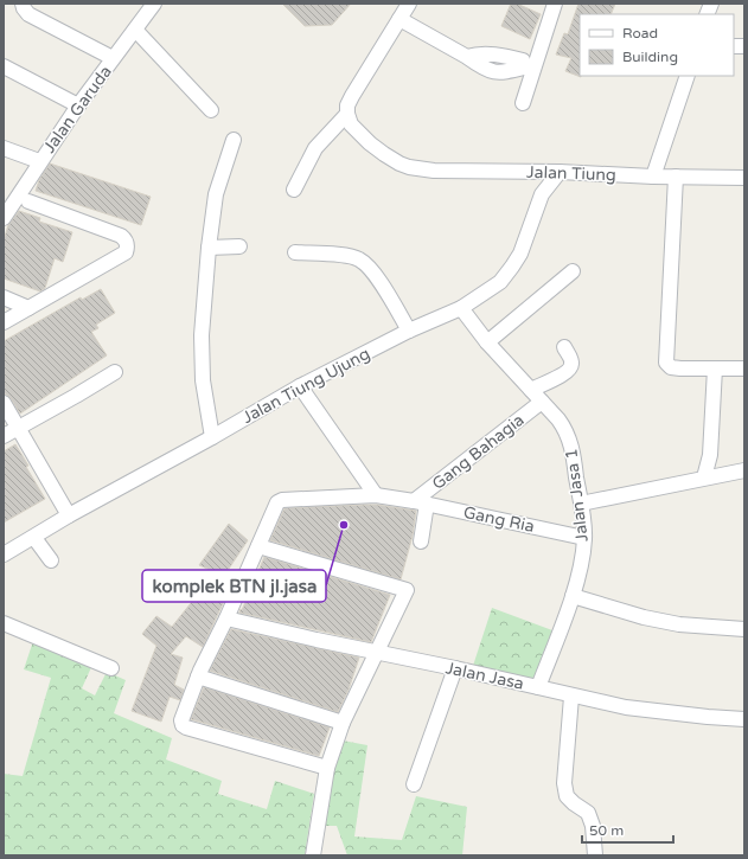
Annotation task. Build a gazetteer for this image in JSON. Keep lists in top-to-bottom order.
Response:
{
  "streets": {
    "street": [
      "Jalan Garuda",
      "Jalan Tiung",
      "Jalan Tiung Ujung",
      "Gang Bahagia",
      "Jalan Jasa 1",
      "Gang Ria",
      "Jalan Jasa"
    ]
  },
  "crossings": [
    ["Jalan Tiung", "Jalan Tiung Ujung"],
    ["Jalan Tiung Ujung", "Jalan Jasa 1"],
    ["Gang Bahagia", "Jalan Jasa 1"],
    ["Gang Bahagia", "Gang Ria"],
    ["Jalan Jasa 1", "Gang Ria"],
    ["Jalan Jasa 1", "Jalan Jasa"]
  ],
  "places": ["komplek BTN jl.jasa"],
  "legend": ["Road", "Building"],
  "scale_bar": "50 m"
}
